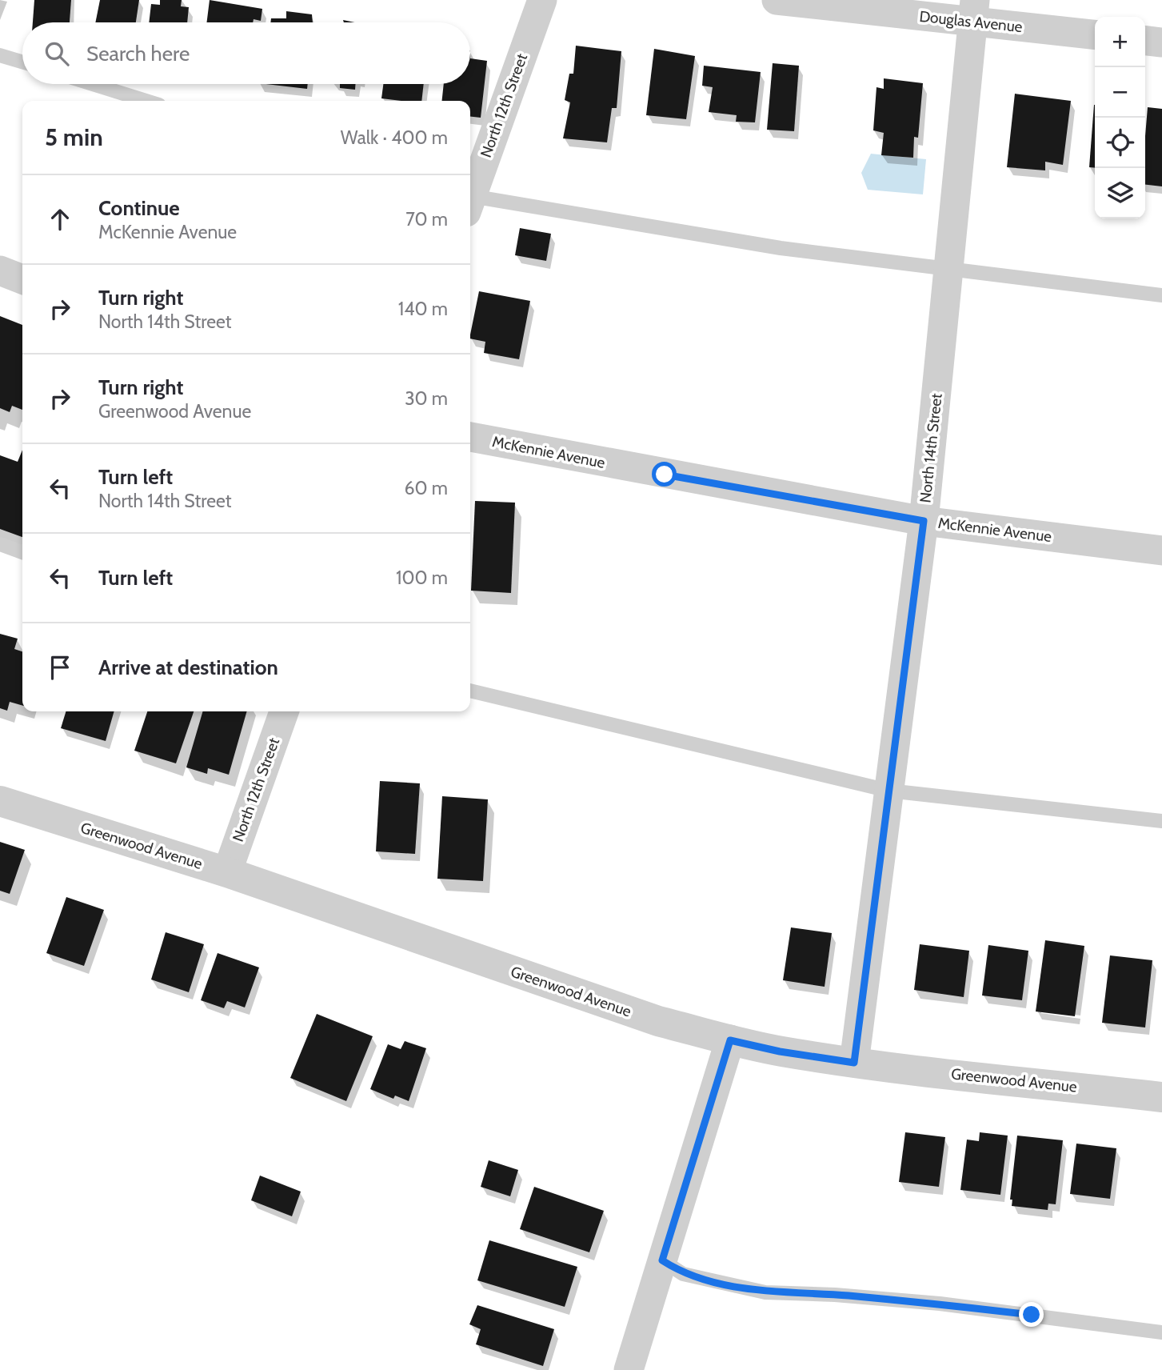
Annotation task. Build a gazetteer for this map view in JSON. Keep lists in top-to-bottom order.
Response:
{
  "streets": {
    "street": [
      "Douglas Avenue",
      "North 12th Street",
      "North 14th Street",
      "McKennie Avenue",
      "Greenwood Avenue"
    ]
  },
  "crossings": [
    ["Douglas Avenue", "North 14th Street"],
    ["North 12th Street", "Greenwood Avenue"],
    ["North 14th Street", "McKennie Avenue"],
    ["North 14th Street", "Greenwood Avenue"]
  ],
  "page": {
    "map_buttons": ["+", "−"],
    "search": "Search here",
    "heading": ["5 min", "Walk · 400 m"],
    "list": [
      ["Continue", "McKennie Avenue", "70 m"],
      ["Turn right", "North 14th Street", "140 m"],
      ["Turn right", "Greenwood Avenue", "30 m"],
      ["Turn left", "North 14th Street", "60 m"],
      ["Turn left", "100 m"],
      "Arrive at destination"
    ]
  }
}
